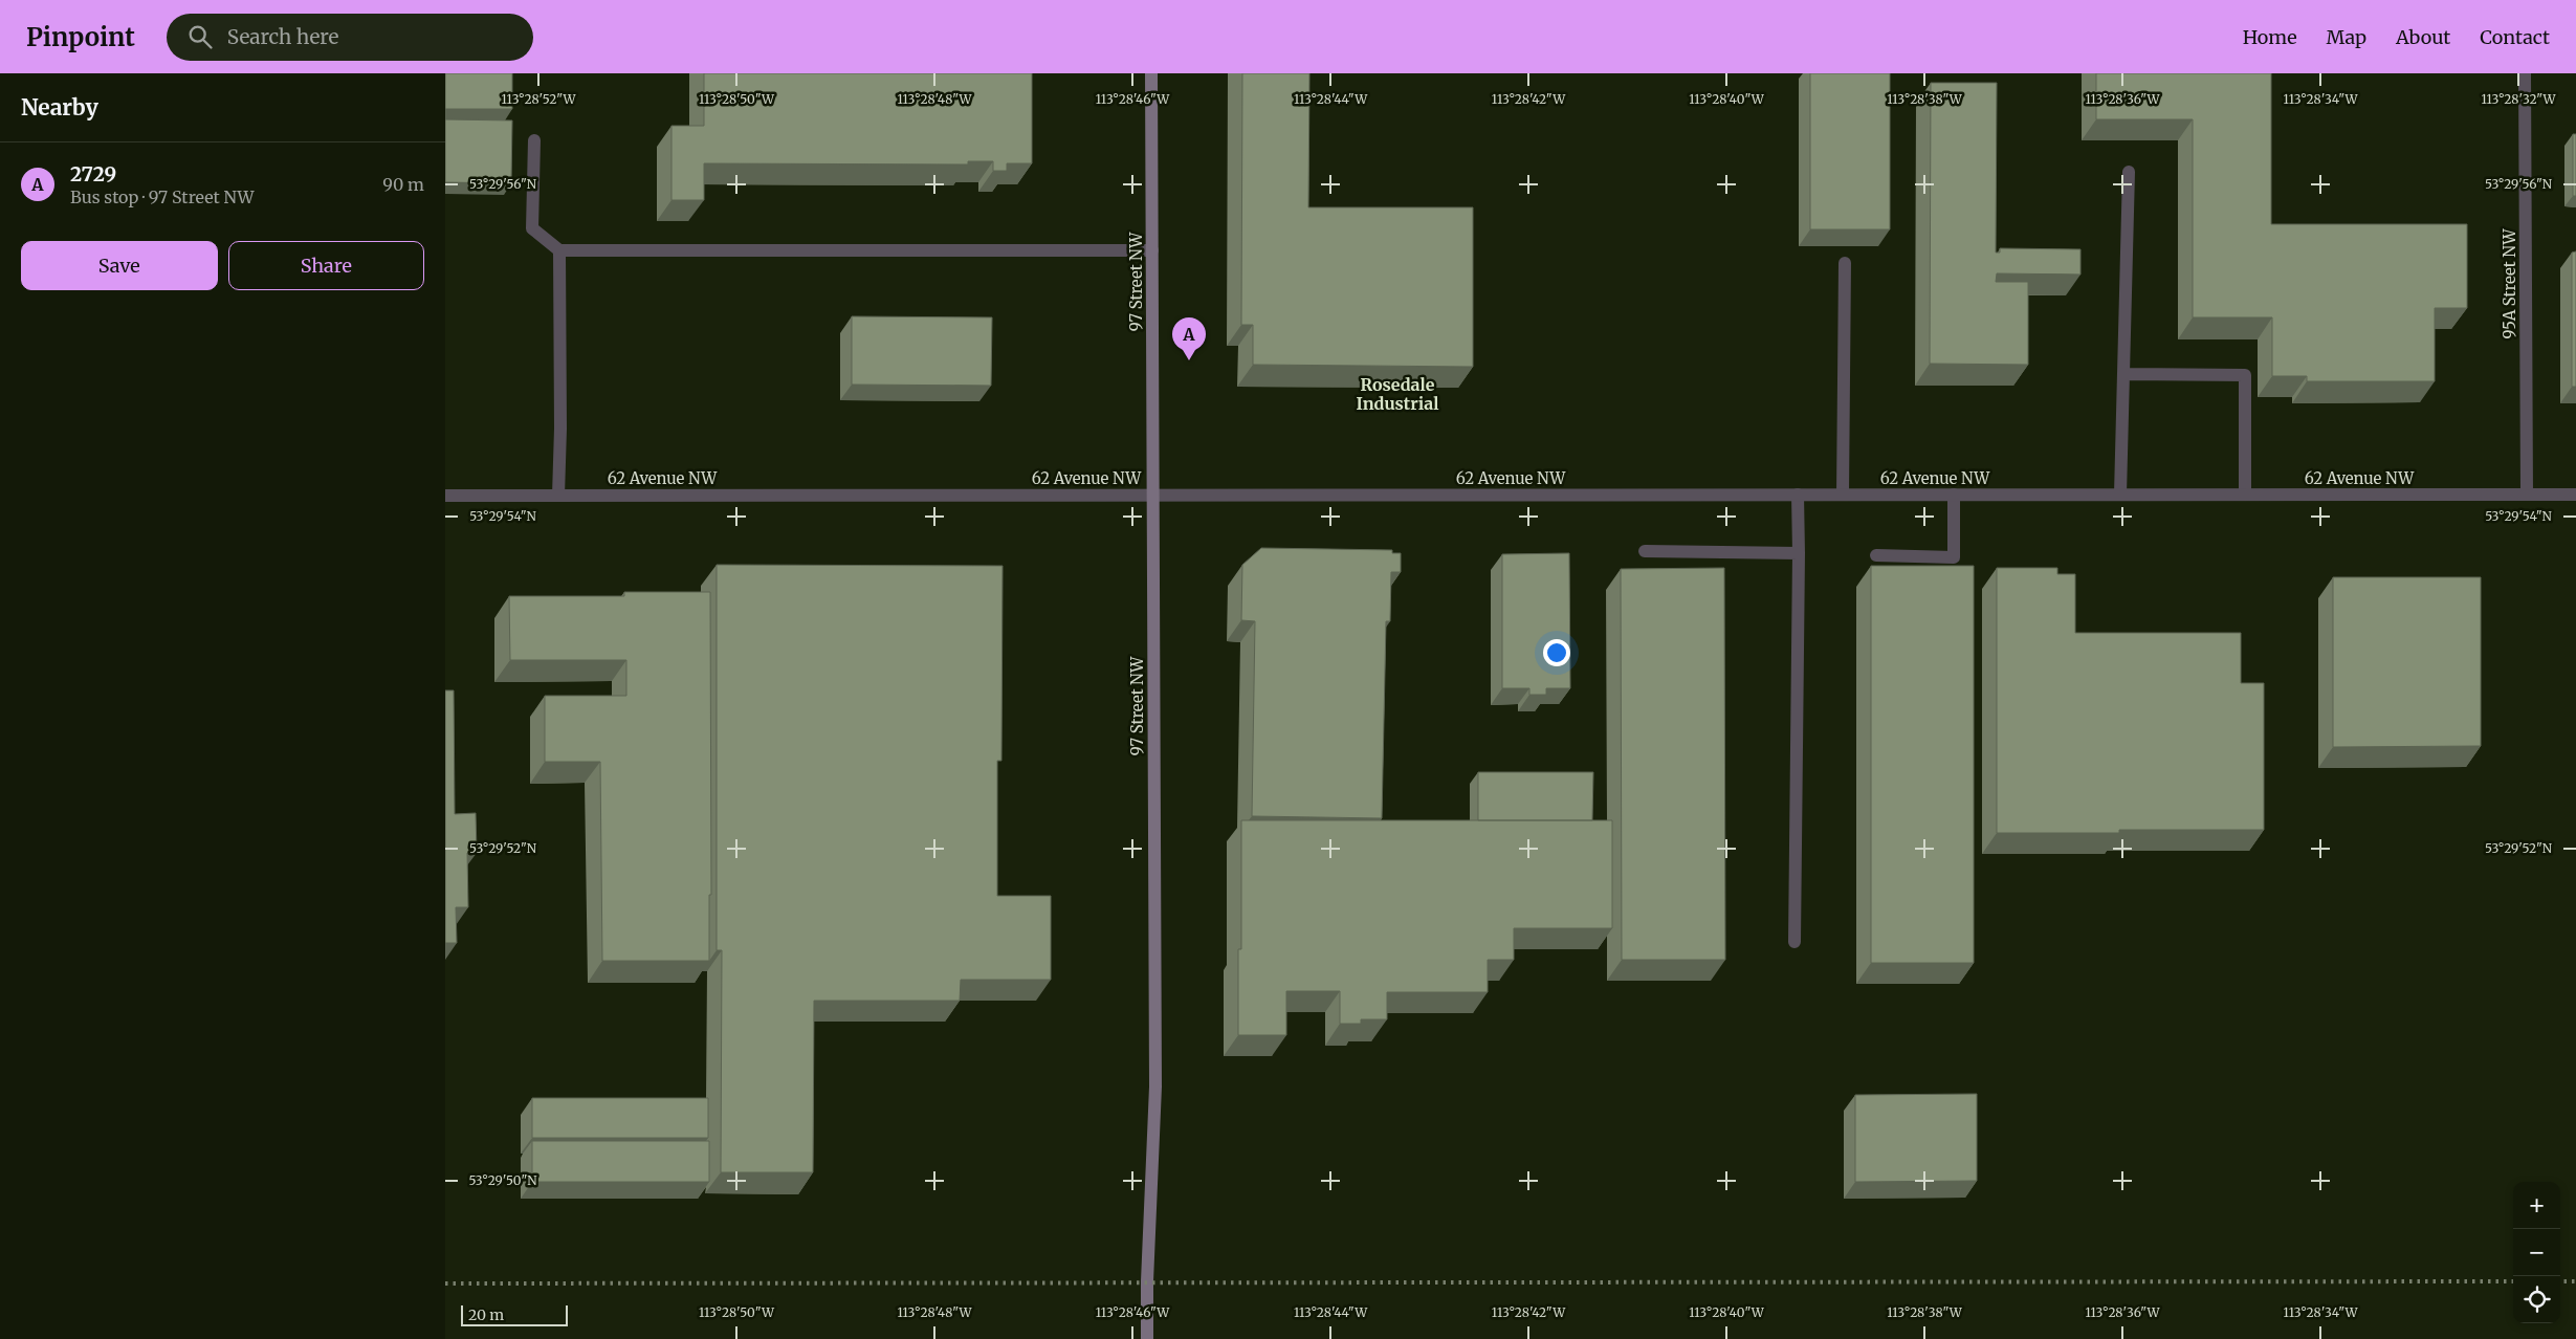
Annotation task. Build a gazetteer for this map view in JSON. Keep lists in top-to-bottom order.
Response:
{
  "streets": {
    "street": ["97 Street NW", "95A Street NW", "62 Avenue NW"]
  },
  "crossings": [
    ["97 Street NW", "62 Avenue NW"],
    ["95A Street NW", "62 Avenue NW"]
  ],
  "districts": ["Rosedale Industrial"],
  "scale_bar": "20 m",
  "page": {
    "header": "Pinpoint",
    "search": "Search here",
    "nav": [
      "Home",
      "Map",
      "About",
      "Contact"
    ],
    "heading": "Nearby",
    "list": [
      {
        "mark": "A",
        "name": "2729",
        "note": "Bus stop · 97 Street NW",
        "value": "90 m"
      }
    ],
    "buttons": ["Save", "Share"],
    "pins": "A",
    "map_buttons": ["+", "−"],
    "scale": "20 m"
  },
  "coordinates": [
    "113°28'52\"W",
    "113°28'50\"W",
    "113°28'48\"W",
    "113°28'46\"W",
    "113°28'44\"W",
    "113°28'42\"W",
    "113°28'40\"W",
    "113°28'38\"W",
    "113°28'36\"W",
    "113°28'34\"W",
    "113°28'32\"W",
    "53°29'56\"N",
    "53°29'54\"N",
    "53°29'52\"N",
    "53°29'50\"N"
  ]
}
